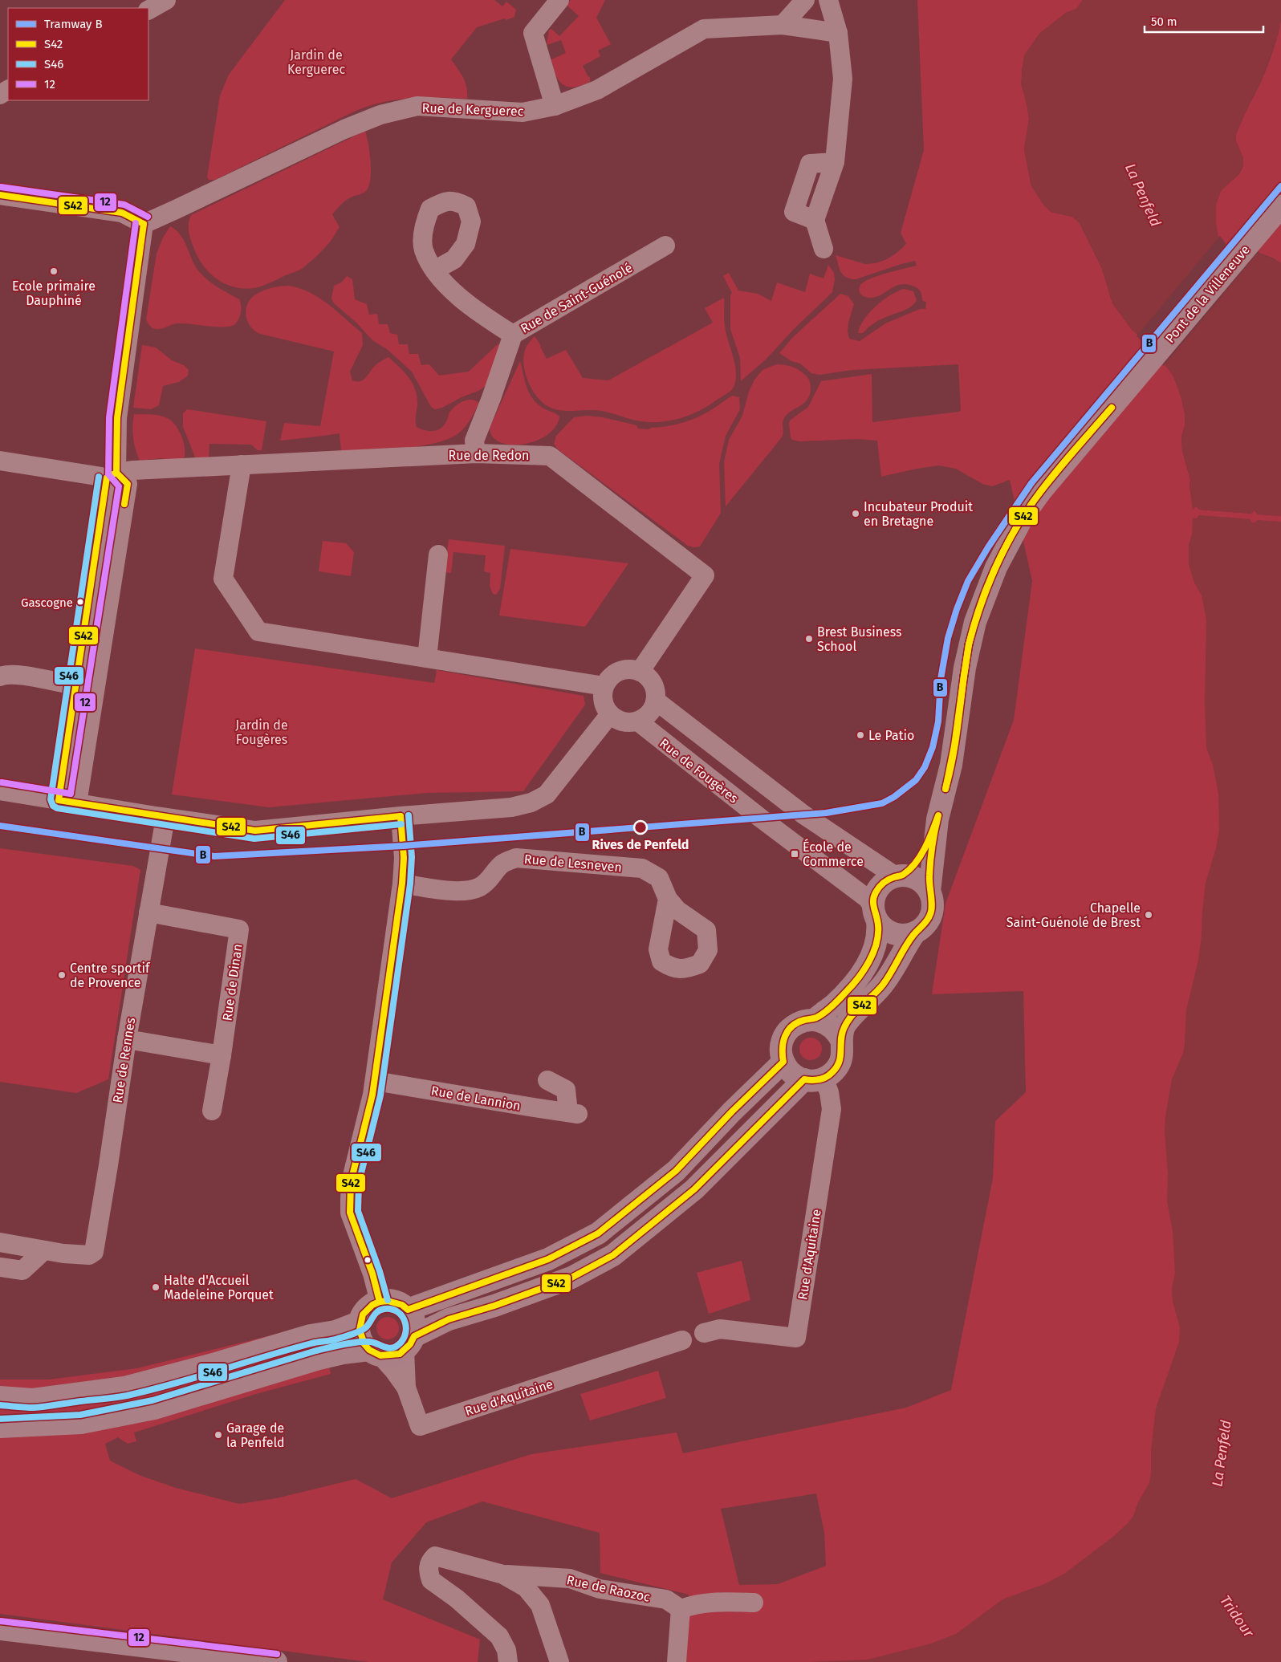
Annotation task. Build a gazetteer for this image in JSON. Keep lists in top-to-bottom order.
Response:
{
  "streets": {
    "main road": ["Pont de la Villeneuve"],
    "street": [
      "Rue de Kerguerec",
      "Rue de Saint-Guénolé",
      "Rue de Redon",
      "Rue de Fougères",
      "Rue de Lesneven",
      "Rue de Dinan",
      "Rue de Rennes",
      "Rue de Lannion",
      "Rue d'Aquitaine",
      "Rue de Raozoc"
    ]
  },
  "crossings": [
    ["Rue de Saint-Guénolé", "Rue de Redon"],
    ["Rue de Redon", "Rue de Fougères"],
    ["Rue de Dinan", "Rue de Rennes"]
  ],
  "water": ["La Penfeld", "Tridour"],
  "parks": ["Jardin de Kerguerec", "Jardin de Fougères"],
  "places": {
    "other": [
      "Ecole primaire Dauphiné",
      "Incubateur Produit en Bretagne",
      "Gascogne",
      "Brest Business School",
      "Le Patio",
      "Rives de Penfeld",
      "Chapelle Saint-Guénolé de Brest",
      "Centre sportif de Provence",
      "Halte d'Accueil Madeleine Porquet",
      "Garage de la Penfeld"
    ],
    "transit": ["École de Commerce"]
  },
  "lines": [
    "tram line B",
    "transit line 12",
    "transit line S42",
    "transit line S46"
  ],
  "legend": [
    "Tramway B",
    "S42",
    "S46",
    "12"
  ],
  "scale_bar": "50 m"
}
